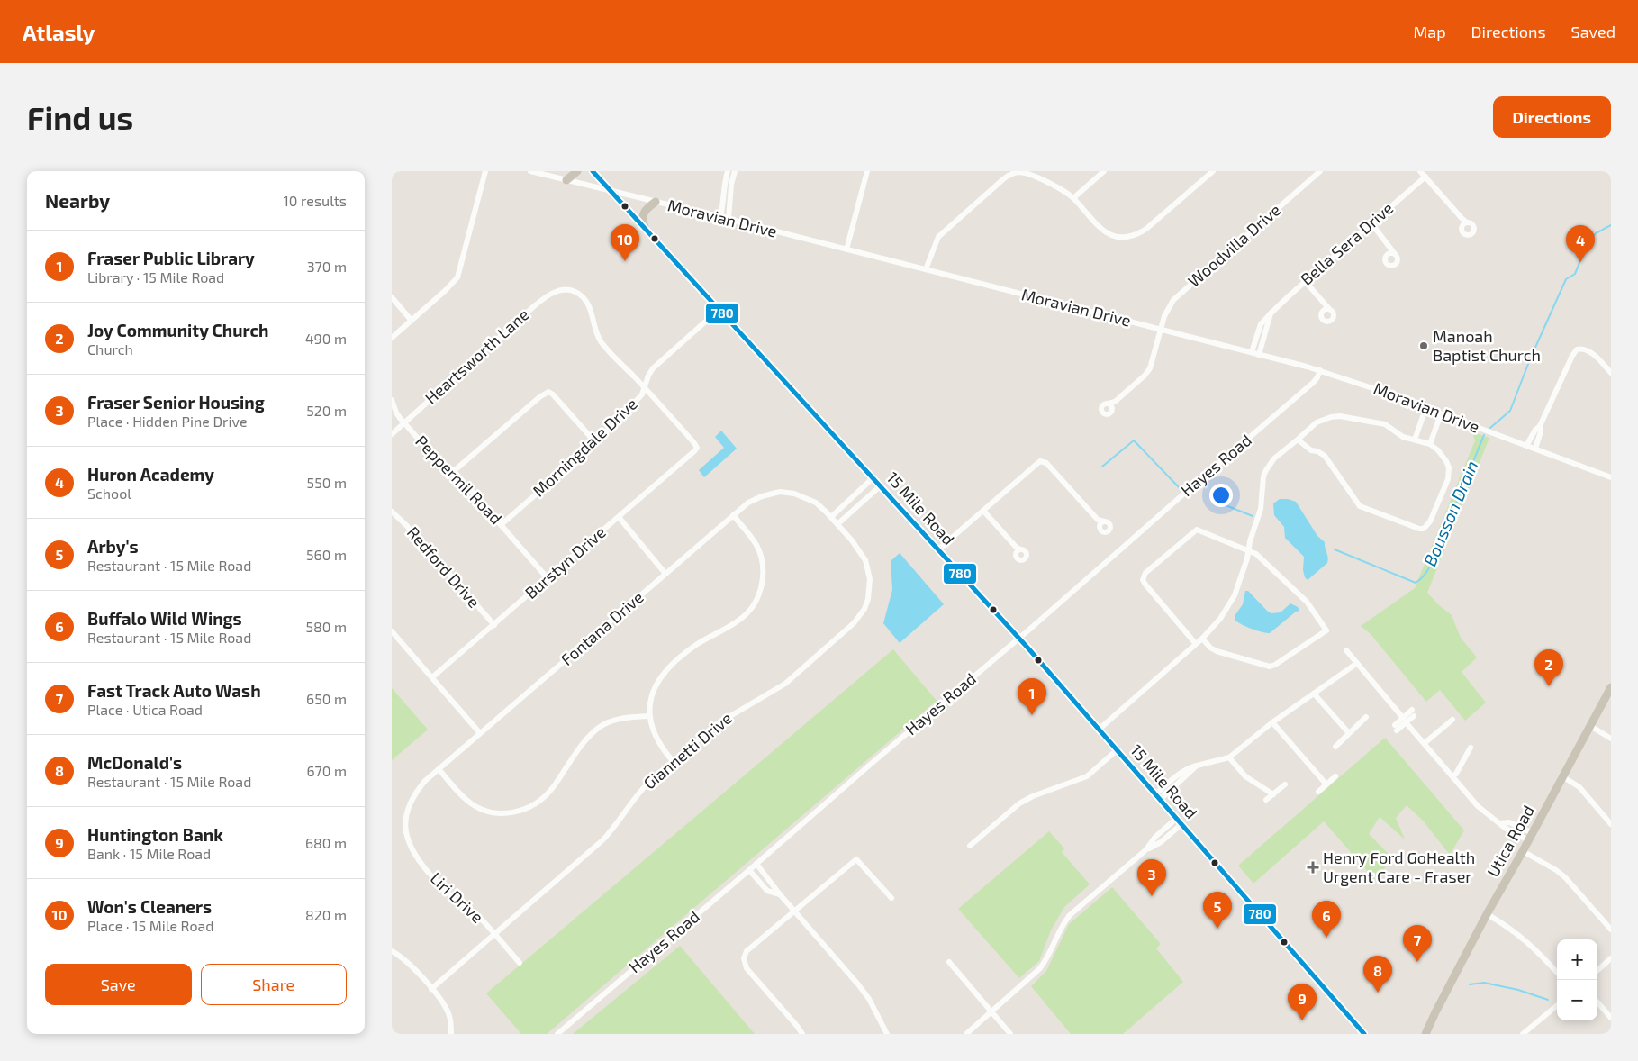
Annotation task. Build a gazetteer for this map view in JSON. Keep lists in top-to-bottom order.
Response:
{
  "streets": {
    "main road": ["15 Mile Road", "Utica Road"],
    "street": [
      "Moravian Drive",
      "Bella Sera Drive",
      "Woodvilla Drive",
      "Heartsworth Lane",
      "Morningdale Drive",
      "Hayes Road",
      "Peppermil Road",
      "Burstyn Drive",
      "Redford Drive",
      "Fontana Drive",
      "Giannetti Drive",
      "Liri Drive"
    ]
  },
  "crossings": [
    ["Moravian Drive", "Bella Sera Drive"],
    ["Moravian Drive", "Woodvilla Drive"],
    ["Moravian Drive", "Hayes Road"],
    ["Moravian Drive", "15 Mile Road"],
    ["Heartsworth Lane", "Morningdale Drive"],
    ["Heartsworth Lane", "Peppermil Road"],
    ["Heartsworth Lane", "Burstyn Drive"],
    ["Morningdale Drive", "Peppermil Road"],
    ["Morningdale Drive", "15 Mile Road"],
    ["Morningdale Drive", "Burstyn Drive"],
    ["Hayes Road", "15 Mile Road"],
    ["Peppermil Road", "Burstyn Drive"],
    ["Burstyn Drive", "Redford Drive"],
    ["Fontana Drive", "Giannetti Drive"],
    ["Fontana Drive", "Liri Drive"],
    ["Giannetti Drive", "Liri Drive"]
  ],
  "water": ["Bousson Drain"],
  "places": {
    "other": ["Manoah Baptist Church"],
    "health": ["Henry Ford GoHealth Urgent Care - Fraser"]
  },
  "lines": ["transit line 780"],
  "page": {
    "header": "Atlasly",
    "nav": ["Map", "Directions", "Saved"],
    "buttons": [
      "Directions",
      ["Save", "Share"]
    ],
    "title": "Find us",
    "heading": ["Nearby", "10 results"],
    "pins": [
      "10",
      "4",
      "2",
      "1",
      "3",
      "5",
      "6",
      "7",
      "8",
      "9"
    ],
    "list": [
      {
        "mark": "1",
        "name": "Fraser Public Library",
        "note": "Library · 15 Mile Road",
        "value": "370 m"
      },
      {
        "mark": "2",
        "name": "Joy Community Church",
        "note": "Church",
        "value": "490 m"
      },
      {
        "mark": "3",
        "name": "Fraser Senior Housing",
        "note": "Place · Hidden Pine Drive",
        "value": "520 m"
      },
      {
        "mark": "4",
        "name": "Huron Academy",
        "note": "School",
        "value": "550 m"
      },
      {
        "mark": "5",
        "name": "Arby's",
        "note": "Restaurant · 15 Mile Road",
        "value": "560 m"
      },
      {
        "mark": "6",
        "name": "Buffalo Wild Wings",
        "note": "Restaurant · 15 Mile Road",
        "value": "580 m"
      },
      {
        "mark": "7",
        "name": "Fast Track Auto Wash",
        "note": "Place · Utica Road",
        "value": "650 m"
      },
      {
        "mark": "8",
        "name": "McDonald's",
        "note": "Restaurant · 15 Mile Road",
        "value": "670 m"
      },
      {
        "mark": "9",
        "name": "Huntington Bank",
        "note": "Bank · 15 Mile Road",
        "value": "680 m"
      },
      {
        "mark": "10",
        "name": "Won's Cleaners",
        "note": "Place · 15 Mile Road",
        "value": "820 m"
      }
    ],
    "map_buttons": ["+", "−"]
  }
}
